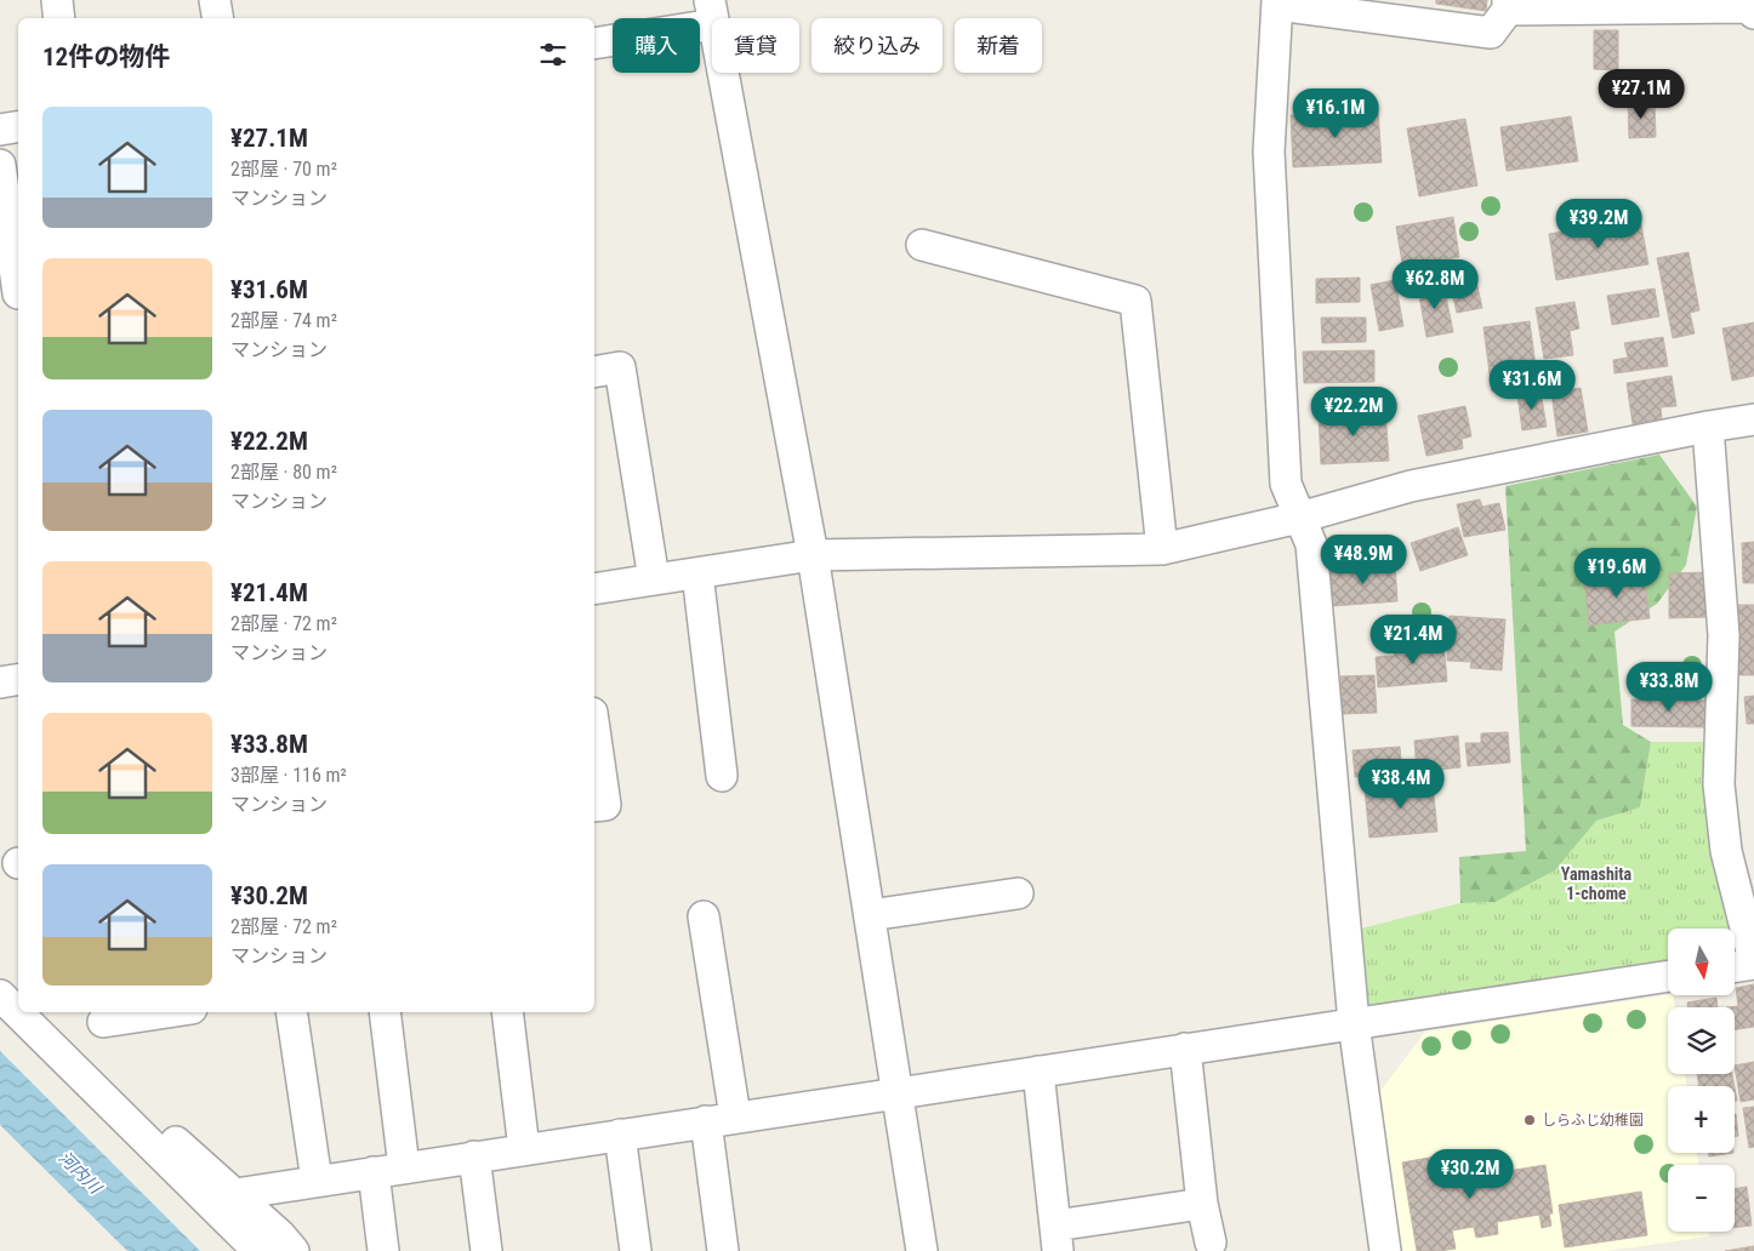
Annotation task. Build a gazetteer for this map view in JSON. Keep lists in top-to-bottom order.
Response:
{
  "districts": ["Yamashita 1-chome"],
  "water": ["河内川"],
  "places": ["しらふじ幼稚園"],
  "north": "bottom",
  "page": {
    "chip": [
      "購入",
      "賃貸",
      "絞り込み",
      "新着"
    ],
    "heading": "12件の物件",
    "price": [
      "¥27.1M",
      "¥16.1M",
      "¥39.2M",
      "¥62.8M",
      "¥31.6M",
      "¥22.2M",
      "¥48.9M",
      "¥19.6M",
      "¥21.4M",
      "¥33.8M",
      "¥38.4M",
      "¥30.2M"
    ],
    "list": [
      {
        "name": "¥27.1M",
        "note": "2部屋 · 70 m² · マンション"
      },
      {
        "name": "¥31.6M",
        "note": "2部屋 · 74 m² · マンション"
      },
      {
        "name": "¥22.2M",
        "note": "2部屋 · 80 m² · マンション"
      },
      {
        "name": "¥21.4M",
        "note": "2部屋 · 72 m² · マンション"
      },
      {
        "name": "¥33.8M",
        "note": "3部屋 · 116 m² · マンション"
      },
      {
        "name": "¥30.2M",
        "note": "2部屋 · 72 m² · マンション"
      }
    ],
    "map_buttons": ["+", "−"]
  }
}
